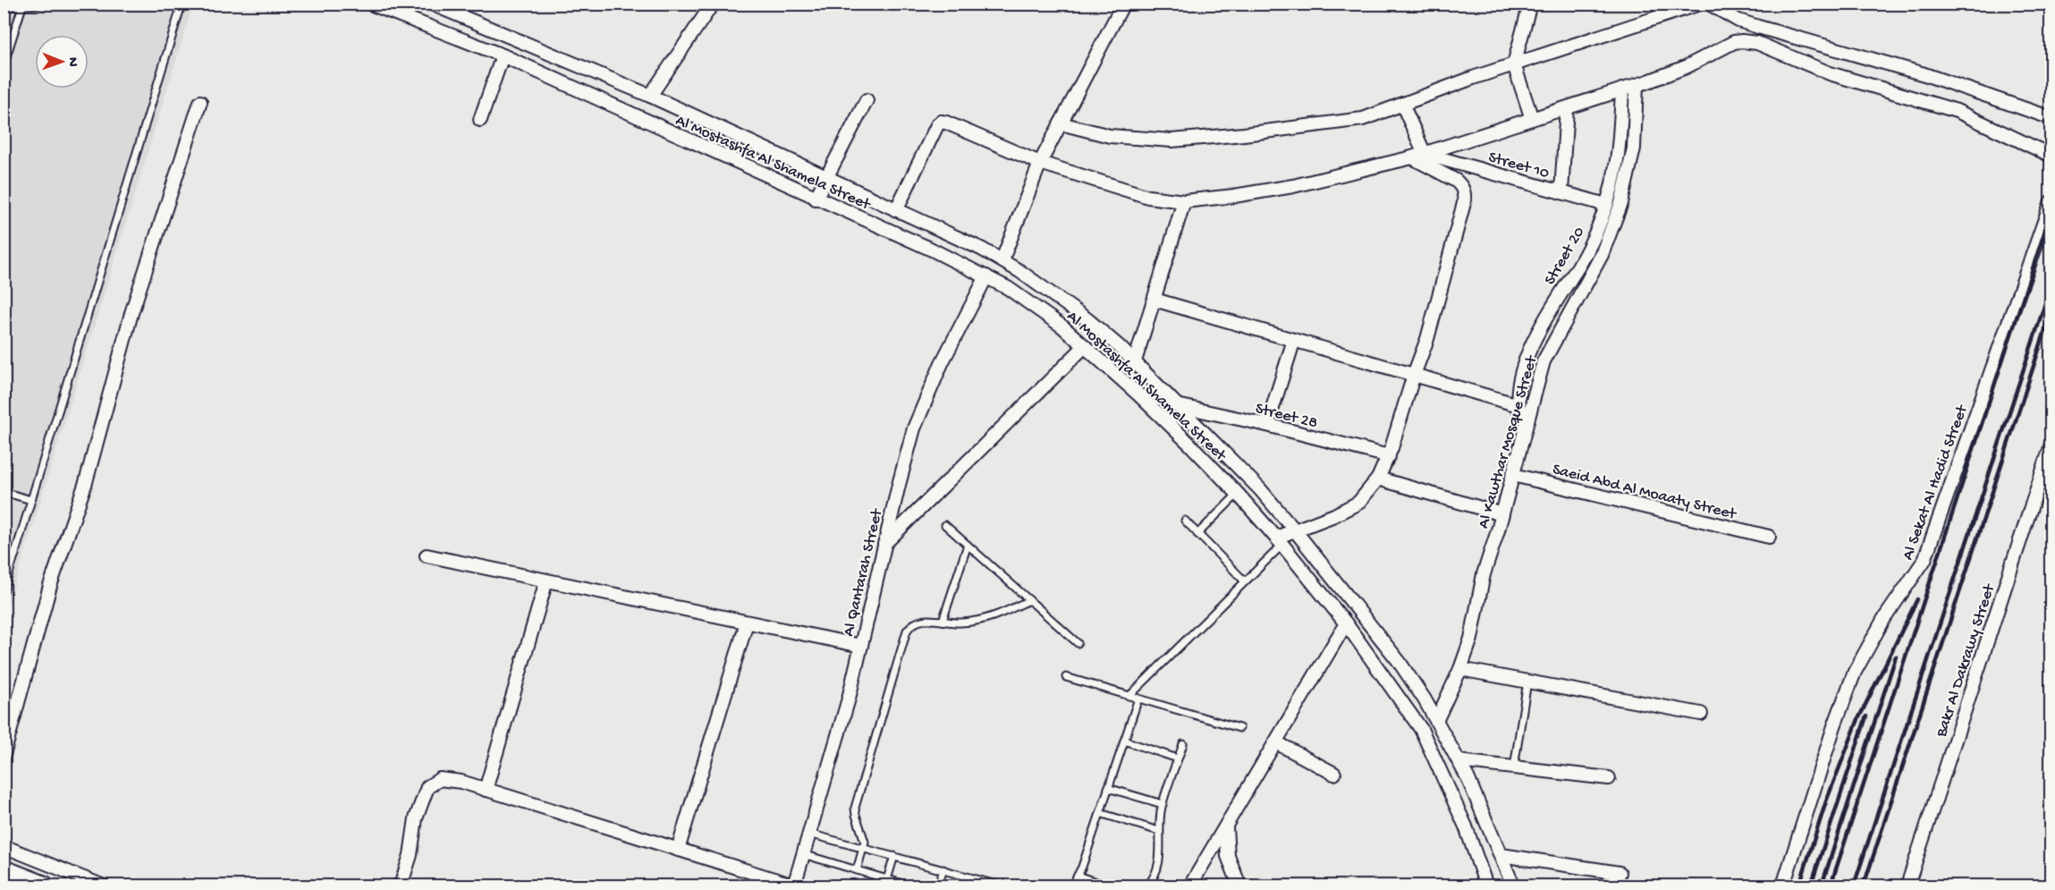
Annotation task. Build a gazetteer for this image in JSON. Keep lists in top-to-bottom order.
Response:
{
  "streets": {
    "street": [
      "Al Mostashfa Al Shamela Street",
      "Street 10",
      "Street 20",
      "Street 28",
      "Al Kawthar Mosque Street",
      "Al Sekat Al Hadid Street",
      "Saeid Abd Al Moaaty Street",
      "Al Qantarah Street",
      "Bakr Al Dakrawy Street"
    ]
  },
  "crossings": [
    ["Al Mostashfa Al Shamela Street", "Street 28"],
    ["Al Mostashfa Al Shamela Street", "Al Kawthar Mosque Street"],
    ["Al Mostashfa Al Shamela Street", "Al Qantarah Street"],
    ["Street 10", "Street 20"],
    ["Street 20", "Al Kawthar Mosque Street"],
    ["Al Kawthar Mosque Street", "Saeid Abd Al Moaaty Street"]
  ],
  "north": "right"
}
